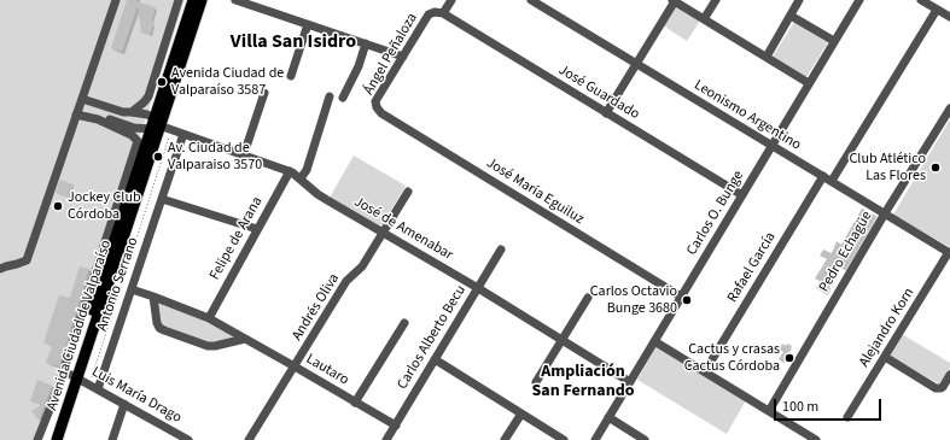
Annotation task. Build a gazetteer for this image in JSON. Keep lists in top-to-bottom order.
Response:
{
  "streets": {
    "main road": ["Avenida Ciudad de Valparaíso"],
    "street": [
      "Ángel Peñaloza",
      "José Guardado",
      "Leonismo Argentino",
      "José María Eguiluz",
      "Carlos O. Bunge",
      "José de Amenabar",
      "Felipe de Arana",
      "Pedro Echagüe",
      "Rafael García",
      "Antonio Serrano",
      "Andrés Oliva",
      "Alejandro Korn",
      "Carlos Alberto Becu",
      "Lautaro",
      "Luis María Drago"
    ]
  },
  "crossings": [
    ["Ángel Peñaloza", "José Guardado"],
    ["Ángel Peñaloza", "José María Eguiluz"],
    ["José Guardado", "Carlos O. Bunge"],
    ["Leonismo Argentino", "Carlos O. Bunge"],
    ["Leonismo Argentino", "Pedro Echagüe"],
    ["Leonismo Argentino", "Rafael García"],
    ["Leonismo Argentino", "Alejandro Korn"],
    ["José María Eguiluz", "Carlos O. Bunge"],
    ["Carlos O. Bunge", "José de Amenabar"],
    ["José de Amenabar", "Felipe de Arana"],
    ["José de Amenabar", "Antonio Serrano"],
    ["José de Amenabar", "Andrés Oliva"],
    ["José de Amenabar", "Avenida Ciudad de Valparaíso"],
    ["José de Amenabar", "Carlos Alberto Becu"],
    ["Felipe de Arana", "Lautaro"],
    ["Antonio Serrano", "Lautaro"],
    ["Antonio Serrano", "Luis María Drago"],
    ["Andrés Oliva", "Lautaro"],
    ["Avenida Ciudad de Valparaíso", "Luis María Drago"],
    ["Carlos Alberto Becu", "Lautaro"]
  ],
  "districts": ["Villa San Isidro", "Ampliación San Fernando"],
  "places": [
    "Avenida Ciudad de Valparaíso 3587",
    "Av. Ciudad de Valparaiso 3570",
    "Club Atlético Las Flores",
    "Jockey Club Córdoba",
    "Carlos Octavio Bunge 3680",
    "Cactus y crasas Cactus Córdoba"
  ],
  "scale_bar": "100 m"
}
